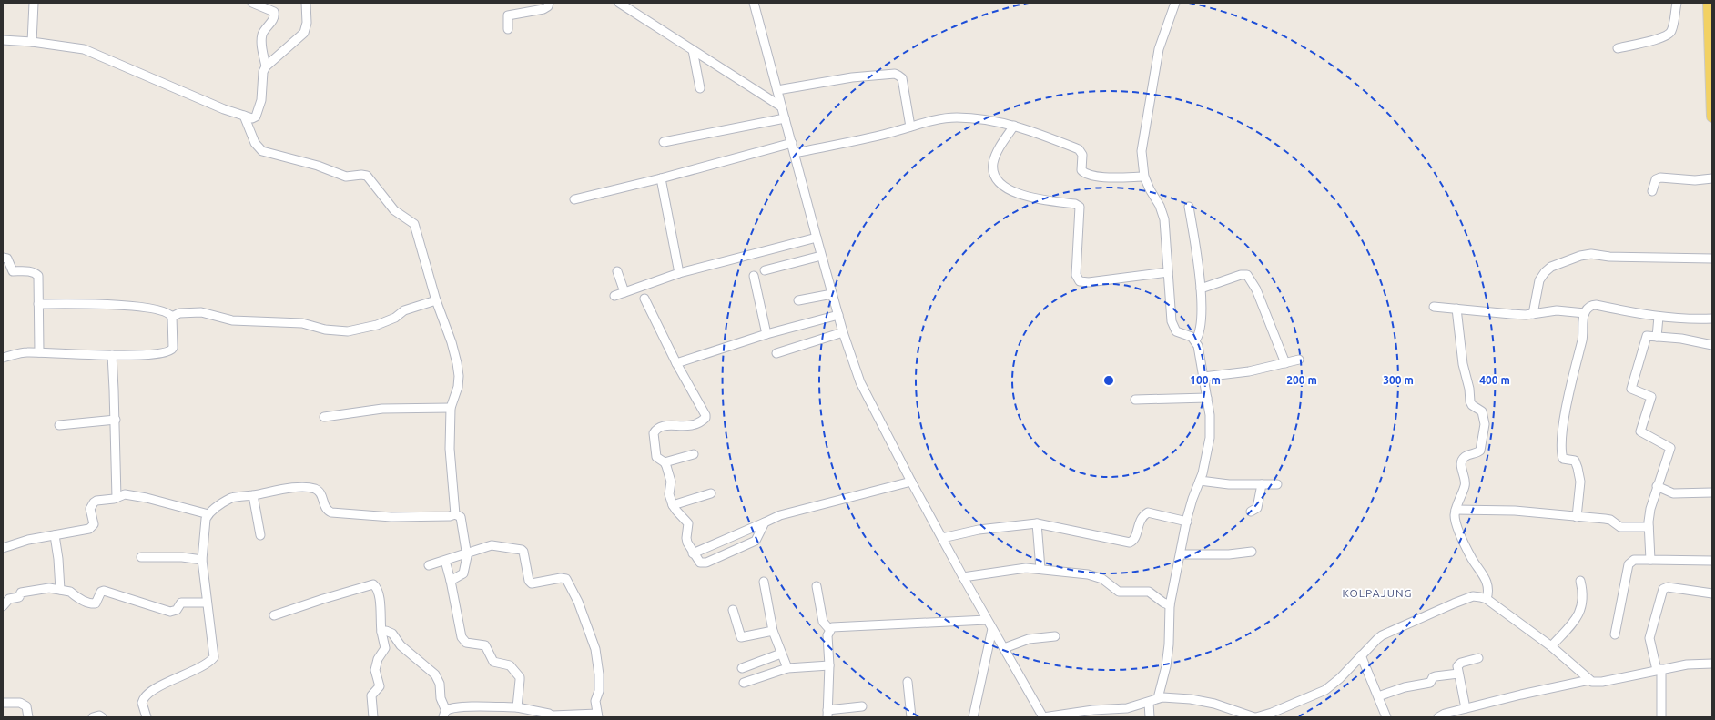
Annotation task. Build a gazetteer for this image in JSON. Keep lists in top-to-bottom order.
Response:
{
  "districts": ["KOLPAJUNG"],
  "rings": [
    "100 m",
    "200 m",
    "300 m",
    "400 m"
  ]
}
